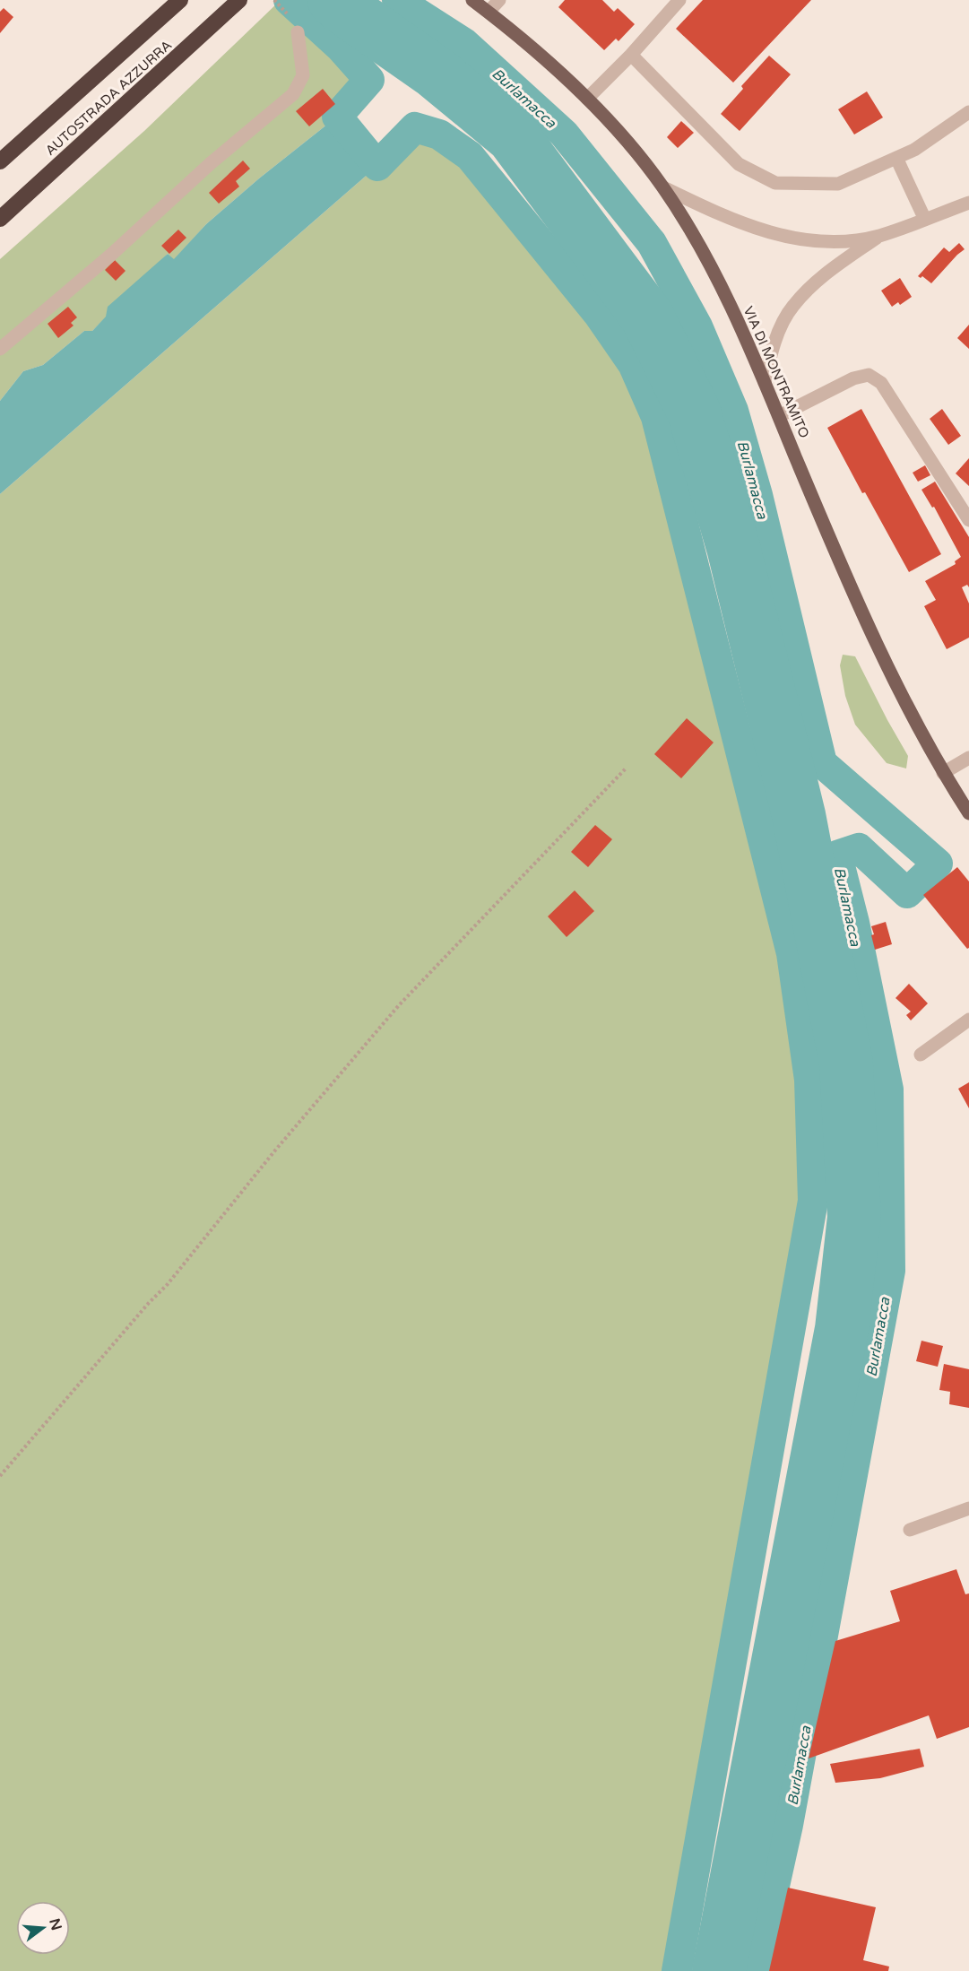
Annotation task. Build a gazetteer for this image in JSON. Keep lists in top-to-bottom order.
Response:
{
  "streets": {
    "highway": ["AUTOSTRADA AZZURRA"],
    "main road": ["VIA DI MONTRAMITO"]
  },
  "water": ["Burlamacca"],
  "north": "right"
}
